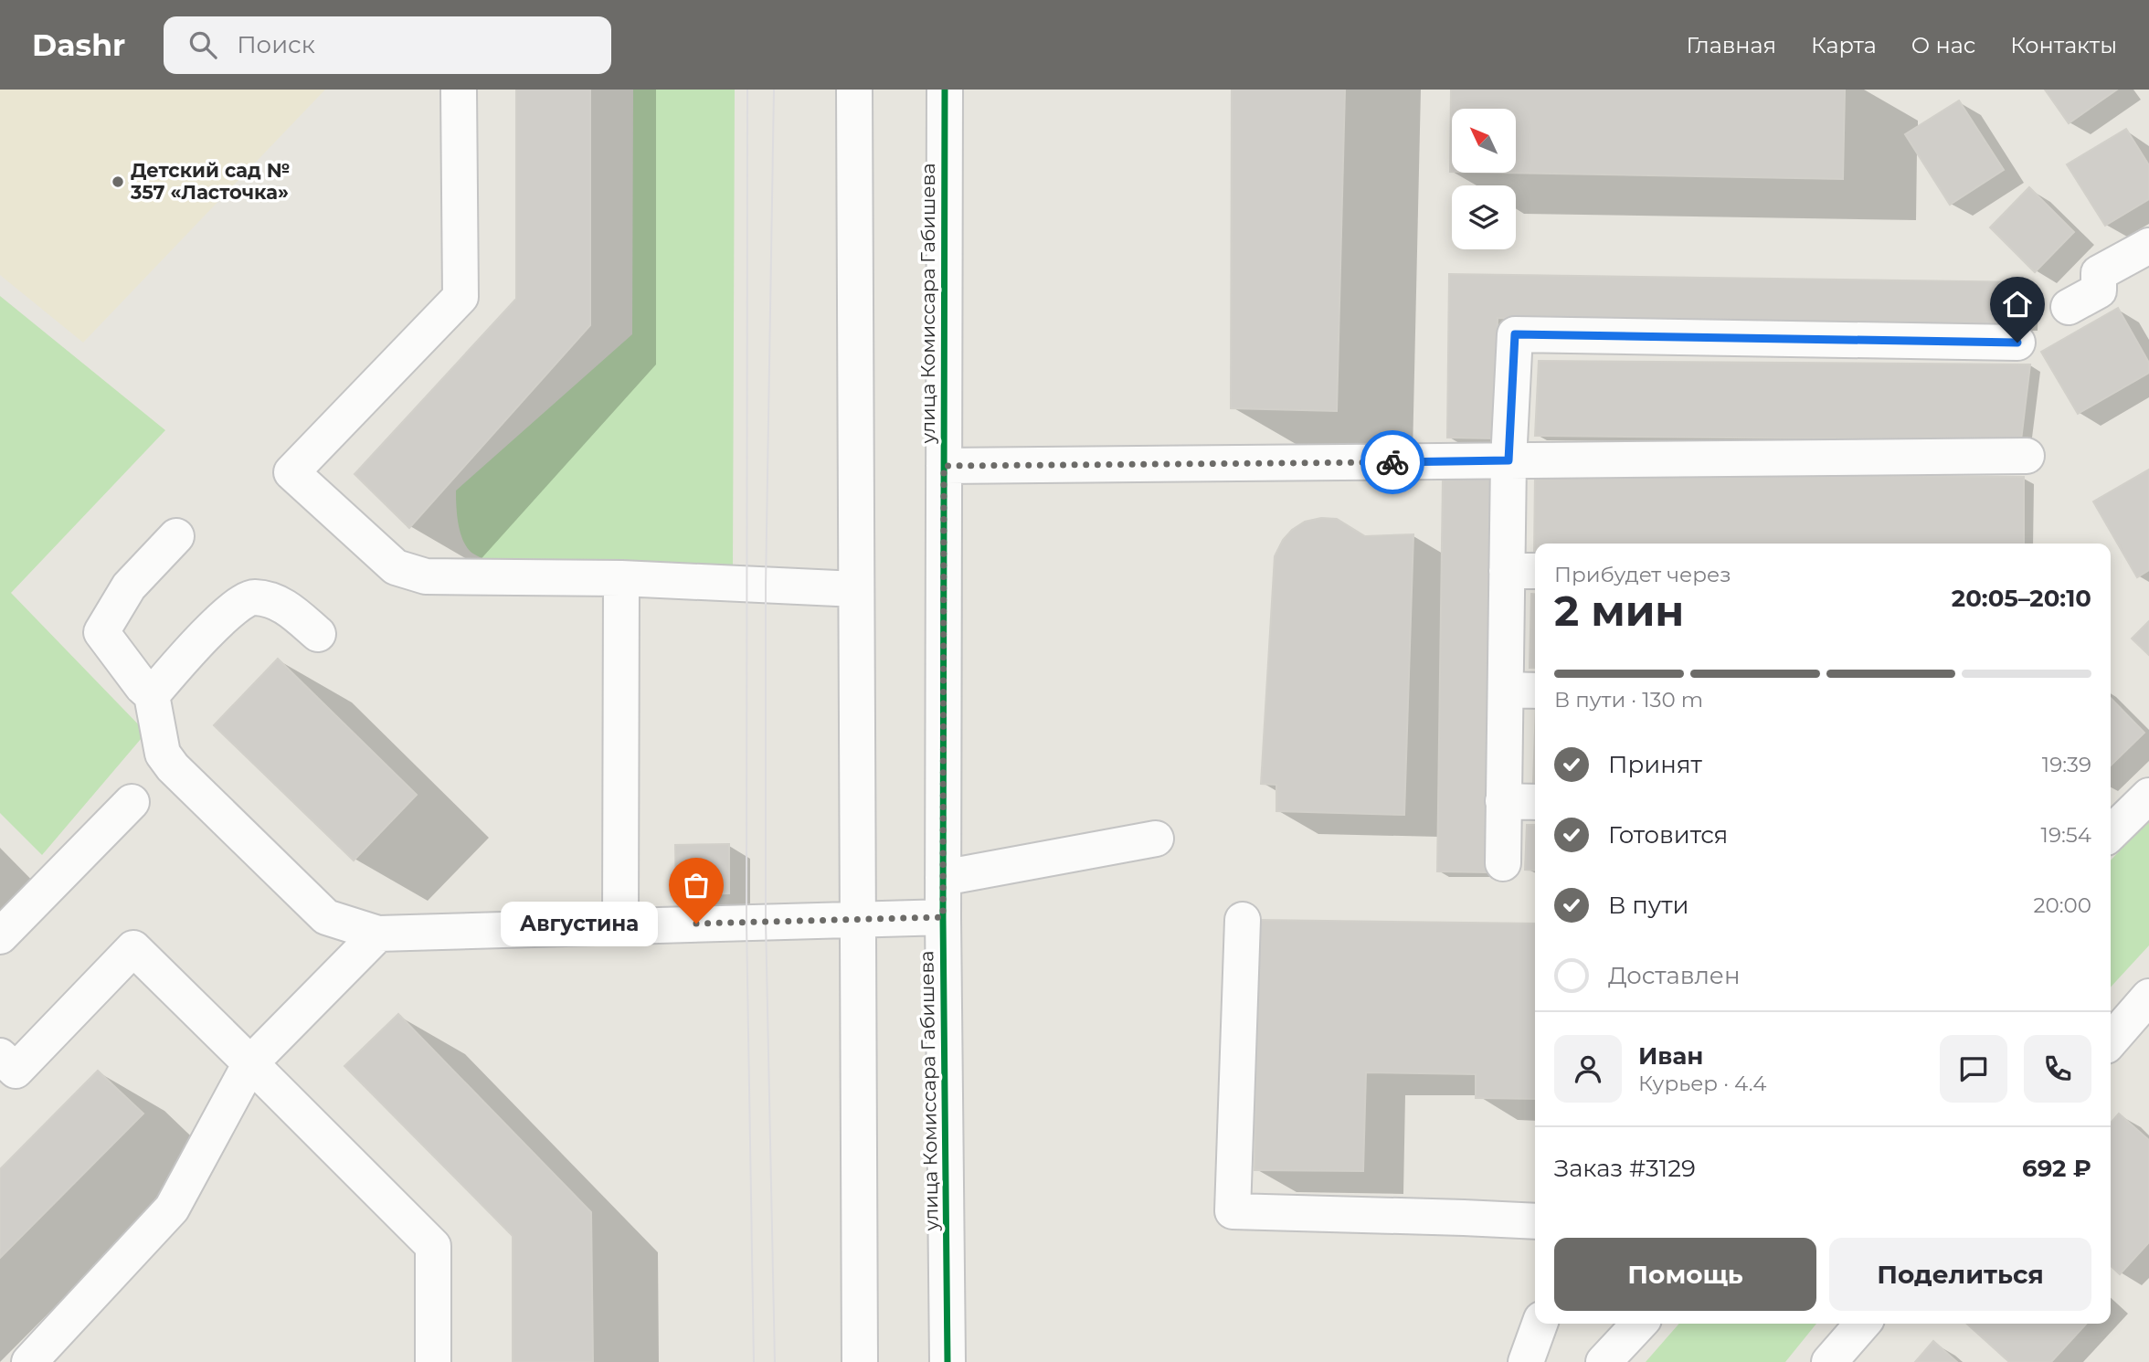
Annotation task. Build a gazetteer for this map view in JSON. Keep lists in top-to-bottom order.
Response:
{
  "streets": {
    "street": ["улица Комиссара Габишева"]
  },
  "places": ["Детский сад № 357 «Ласточка»", "Августина"],
  "north": "top left",
  "page": {
    "header": "Dashr",
    "search": "Поиск",
    "nav": [
      "Главная",
      "Карта",
      "О нас",
      "Контакты"
    ],
    "heading": ["2 мин", "Прибудет через", "20:05–20:10"],
    "panel": [
      "Иван",
      "Курьер · 4.4",
      "Заказ #3129",
      "692 ₽"
    ],
    "bar": "В пути · 130 m",
    "list": [
      ["Принят", "19:39"],
      ["Готовится", "19:54"],
      ["В пути", "20:00"],
      "Доставлен"
    ],
    "bubble": "Августина",
    "buttons": ["Помощь", "Поделиться"]
  }
}
